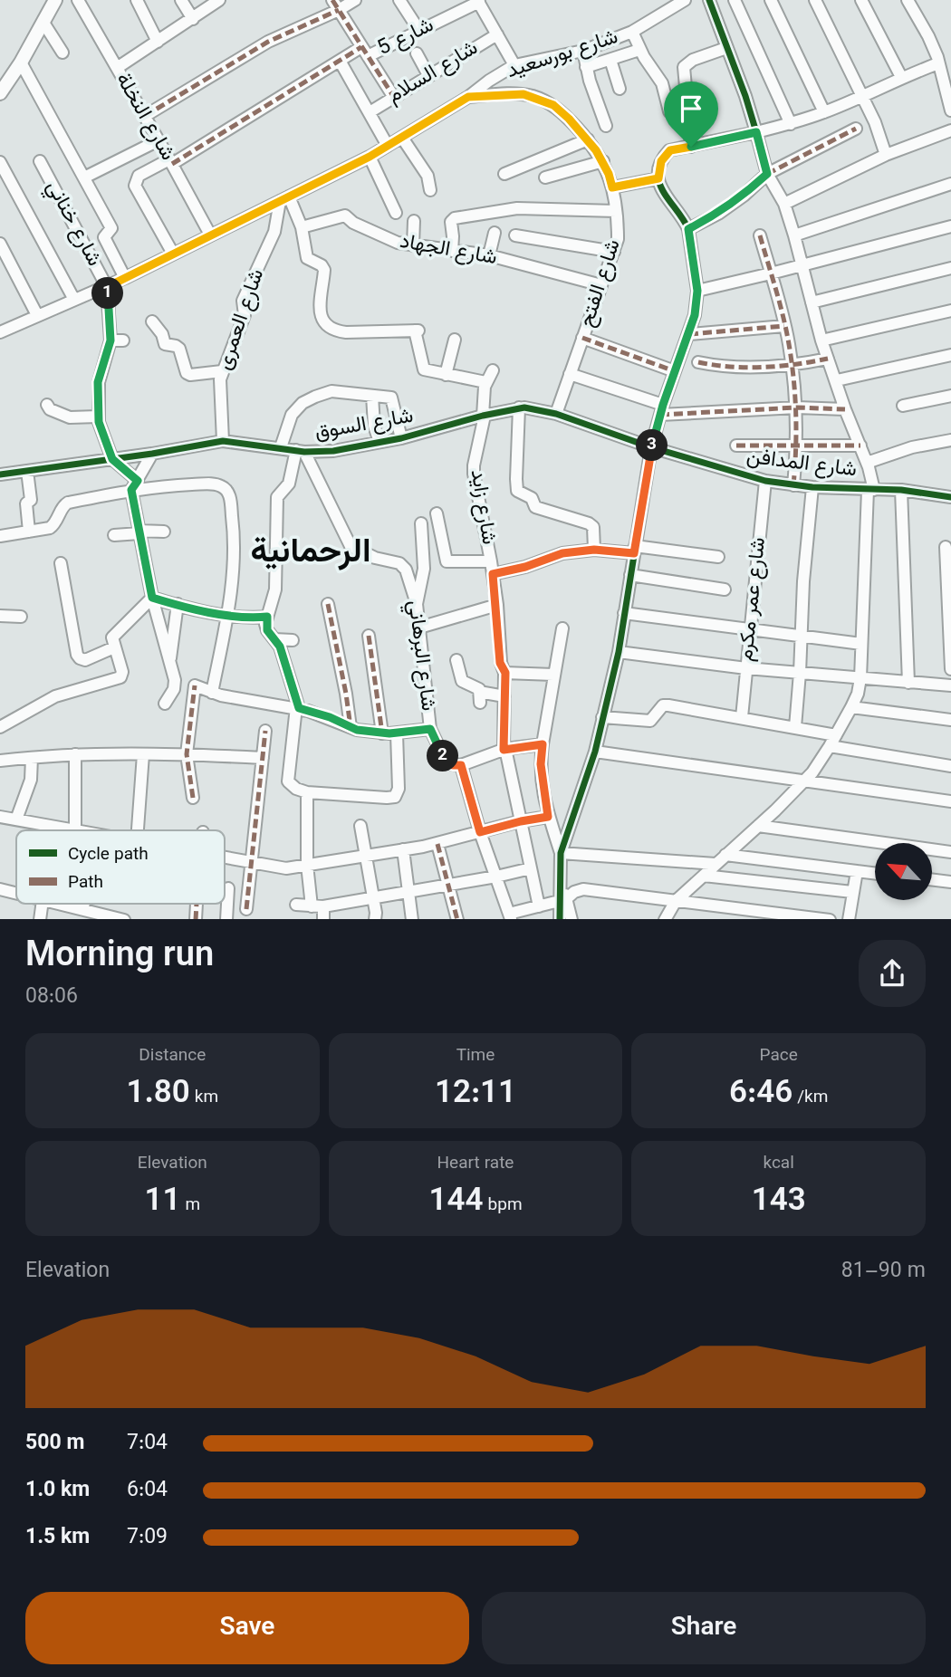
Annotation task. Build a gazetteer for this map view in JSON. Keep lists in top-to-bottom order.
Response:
{
  "streets": {
    "street": [
      "شارع 5",
      "شارع بورسعيد",
      "شارع السلام",
      "شارع النخلة",
      "شارع خناني",
      "شارع الجهاد",
      "شارع الفتح",
      "شارع العمرى",
      "شارع السوق",
      "شارع المدافن",
      "شارع زايد",
      "شارع عمر مكرم",
      "شارع البرهاني"
    ]
  },
  "crossings": [
    ["شارع 5", "شارع بورسعيد"],
    ["شارع 5", "شارع النخلة"],
    ["شارع بورسعيد", "شارع النخلة"],
    ["شارع بورسعيد", "شارع خناني"],
    ["شارع بورسعيد", "شارع الفتح"],
    ["شارع بورسعيد", "شارع العمرى"],
    ["شارع الجهاد", "شارع الفتح"],
    ["شارع الفتح", "شارع السوق"],
    ["شارع العمرى", "شارع السوق"],
    ["شارع السوق", "شارع المدافن"],
    ["شارع السوق", "شارع زايد"],
    ["شارع السوق", "شارع البرهاني"],
    ["شارع المدافن", "شارع عمر مكرم"]
  ],
  "districts": ["الرحمانية"],
  "legend": ["Cycle path", "Path"],
  "north": "top left",
  "page": {
    "pins": ["1", "3", "2"],
    "heading": ["Morning run", "08:06"],
    "stats": [
      ["Distance", "1.80 km"],
      ["Time", "12:11"],
      ["Pace", "6:46 /km"],
      ["Elevation", "11 m"],
      ["Heart rate", "144 bpm"],
      ["kcal", "143"]
    ],
    "chart": ["Elevation", "81–90 m"],
    "list": [
      {
        "name": "500 m",
        "note": "7:04"
      },
      {
        "name": "1.0 km",
        "note": "6:04"
      },
      {
        "name": "1.5 km",
        "note": "7:09"
      }
    ],
    "buttons": ["Save", "Share"]
  }
}
